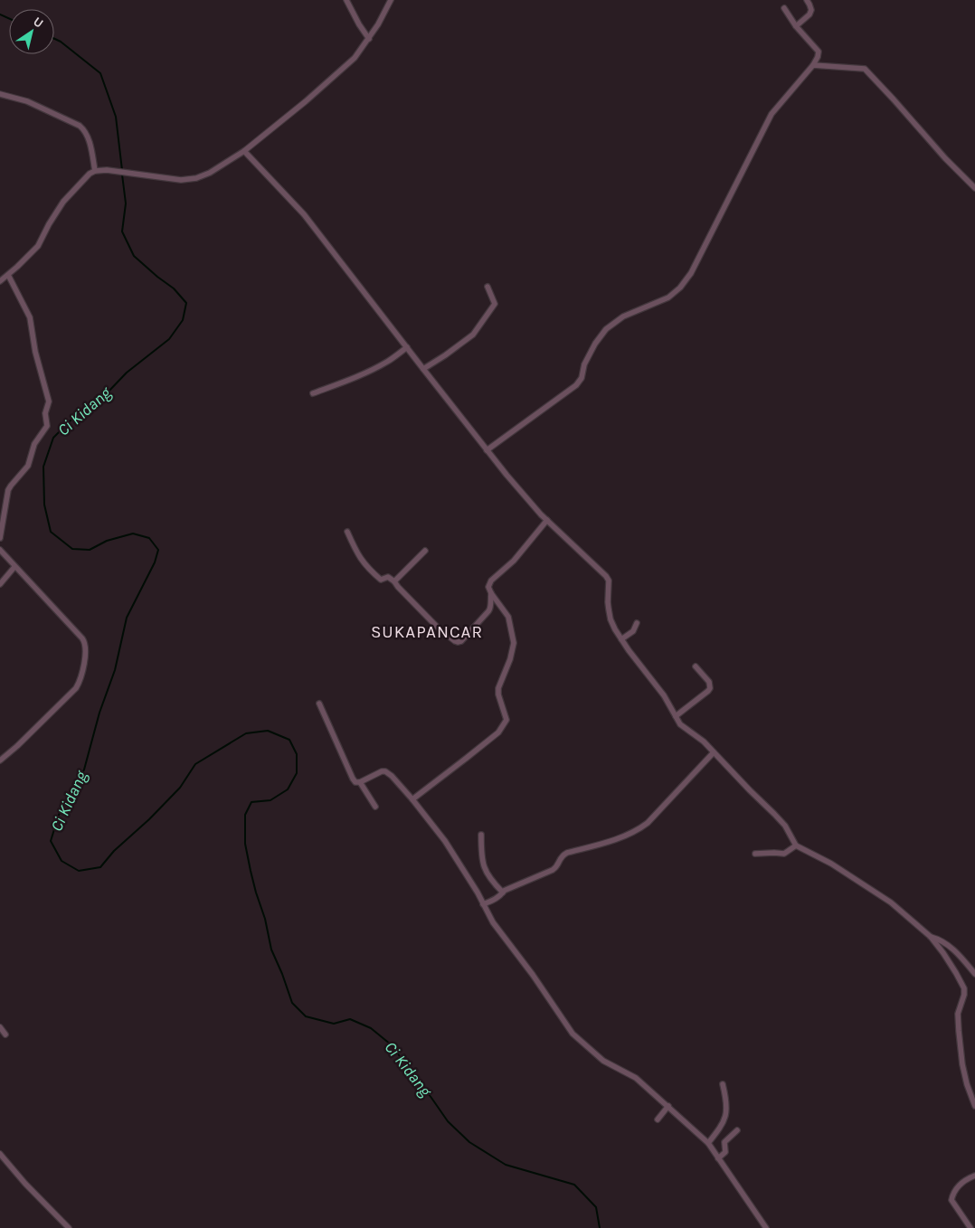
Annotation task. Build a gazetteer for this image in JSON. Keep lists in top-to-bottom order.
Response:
{
  "districts": ["SUKAPANCAR"],
  "water": ["Ci Kidang"],
  "north": "top right"
}
